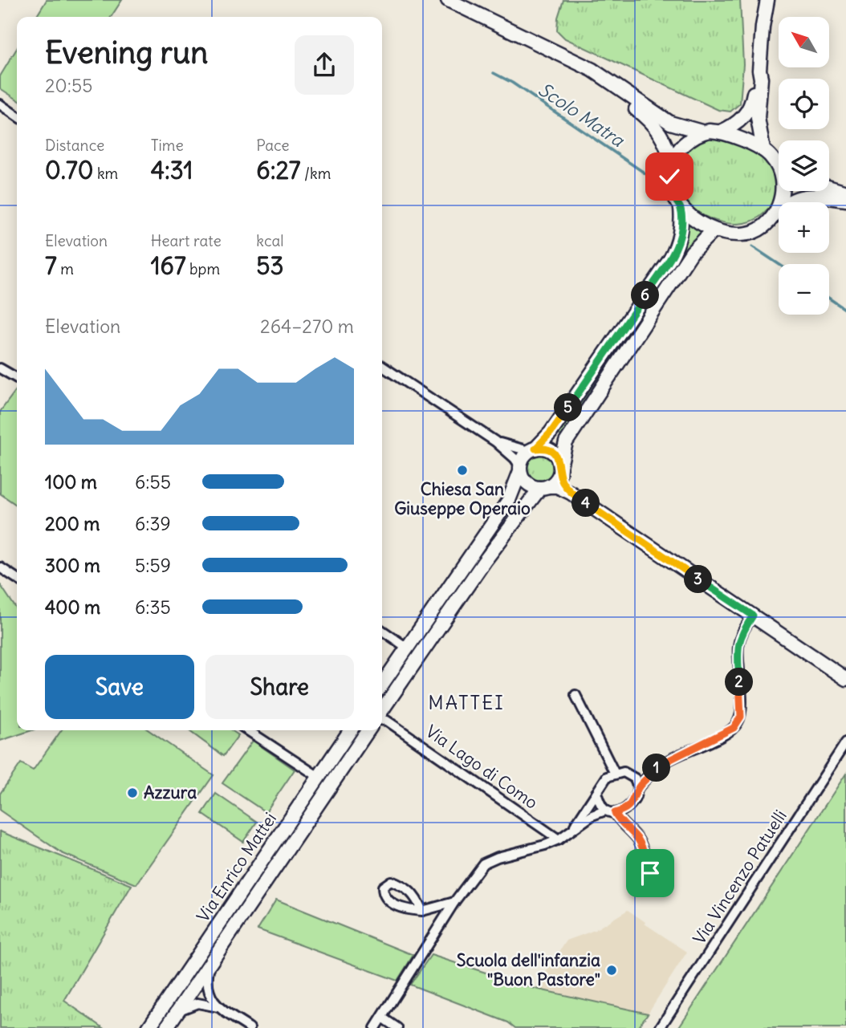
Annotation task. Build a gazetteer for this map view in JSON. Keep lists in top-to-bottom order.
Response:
{
  "streets": {
    "main road": ["Via Enrico Mattei"],
    "street": ["Via Lago di Como", "Via Vincenzo Patuelli"]
  },
  "districts": ["MATTEI"],
  "water": ["Scolo Matra"],
  "places": ["Chiesa San Giuseppe Operaio", "Azzura", "Scuola dell'infanzia \"Buon Pastore\""],
  "north": "top left",
  "page": {
    "map_buttons": ["+", "−"],
    "heading": ["Evening run", "20:55"],
    "stats": [
      ["Distance", "0.70 km"],
      ["Time", "4:31"],
      ["Pace", "6:27 /km"],
      ["Elevation", "7 m"],
      ["Heart rate", "167 bpm"],
      ["kcal", "53"]
    ],
    "pins": [
      "6",
      "5",
      "4",
      "3",
      "2",
      "1"
    ],
    "chart": ["Elevation", "264–270 m"],
    "list": [
      {
        "name": "100 m",
        "note": "6:55"
      },
      {
        "name": "200 m",
        "note": "6:39"
      },
      {
        "name": "300 m",
        "note": "5:59"
      },
      {
        "name": "400 m",
        "note": "6:35"
      }
    ],
    "buttons": ["Save", "Share"]
  }
}
